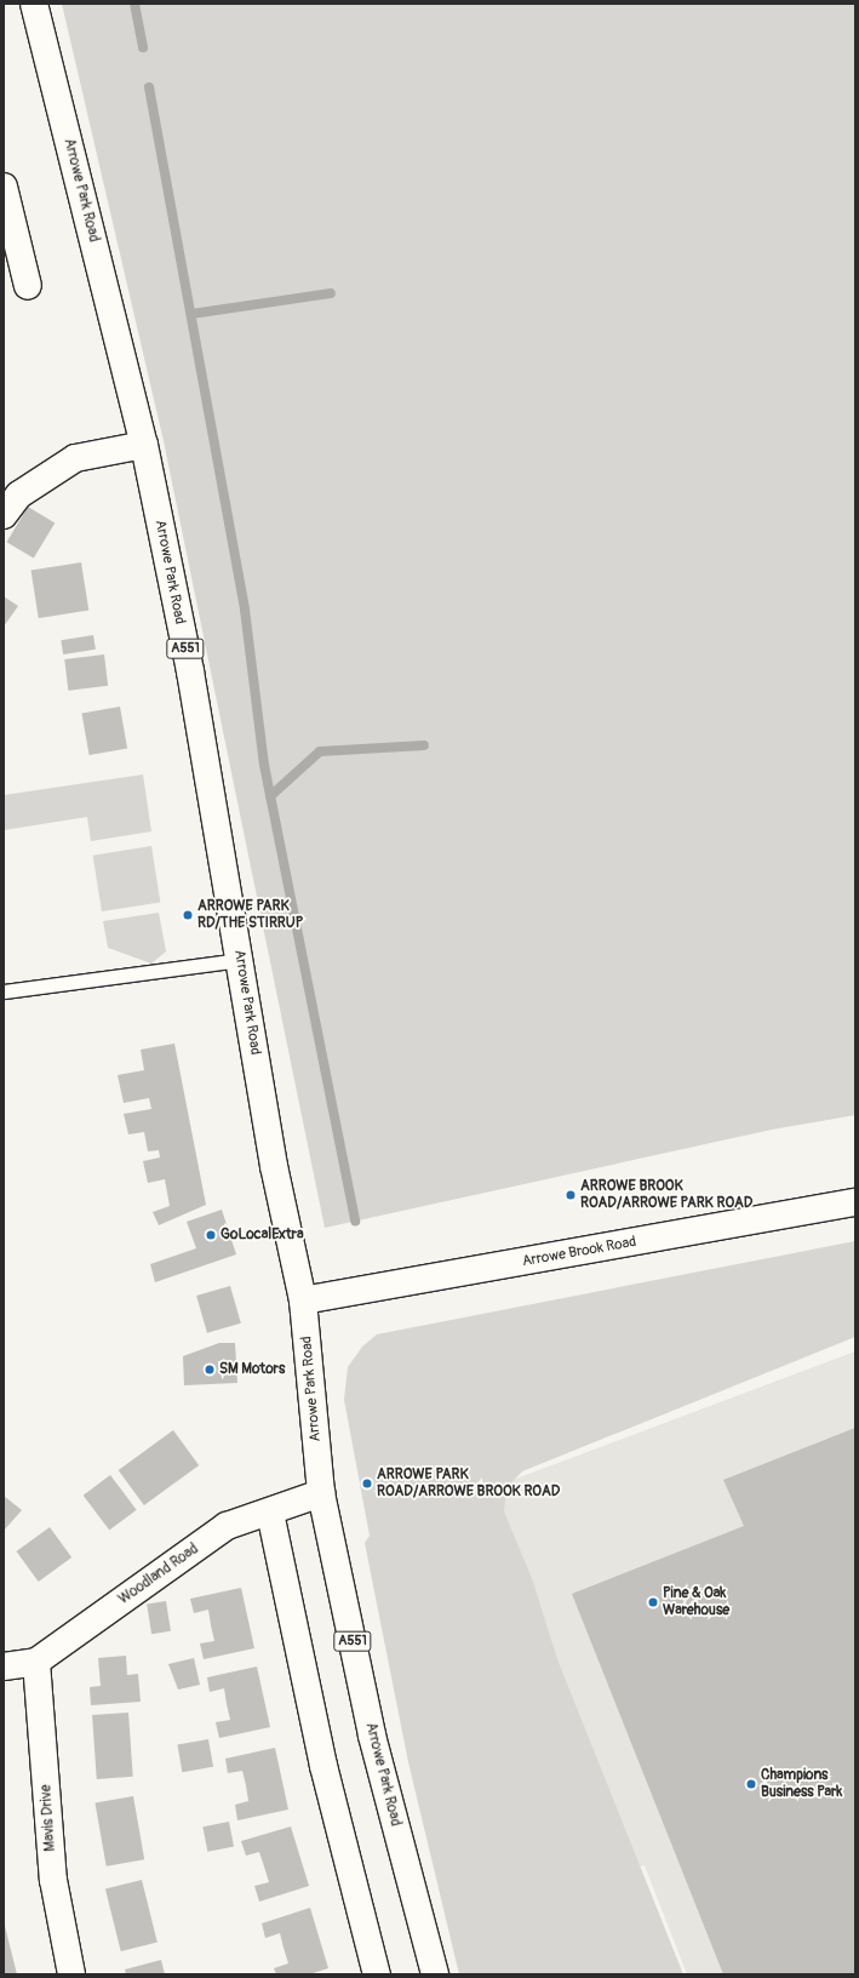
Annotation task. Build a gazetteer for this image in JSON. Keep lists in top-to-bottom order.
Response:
{
  "streets": {
    "main road": [
      "Arrowe Park Road",
      "A551",
      "Arrowe Brook Road",
      "Woodland Road",
      "Mavis Drive"
    ]
  },
  "crossings": [
    ["Arrowe Park Road", "Arrowe Brook Road"],
    ["Arrowe Park Road", "Woodland Road"],
    ["Woodland Road", "Mavis Drive"]
  ],
  "places": [
    "ARROWE PARK RD/THE STIRRUP",
    "ARROWE BROOK ROAD/ARROWE PARK ROAD",
    "GoLocalExtra",
    "SM Motors",
    "ARROWE PARK ROAD/ARROWE BROOK ROAD",
    "Pine & Oak Warehouse",
    "Champions Business Park"
  ]
}
